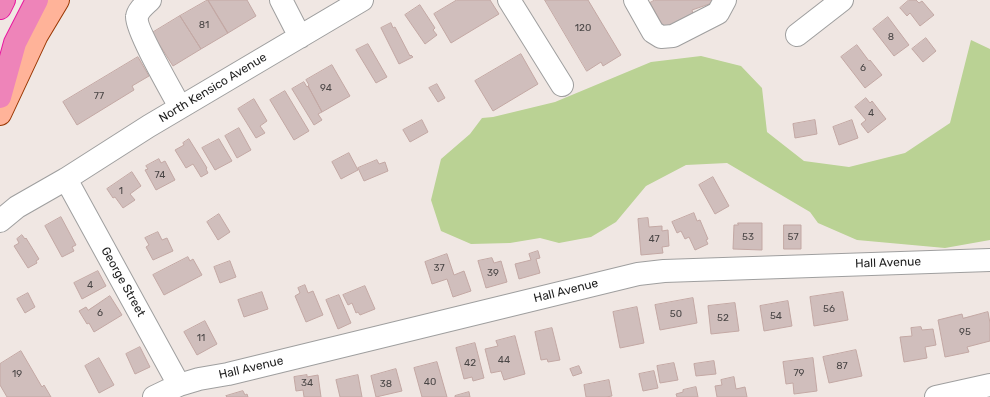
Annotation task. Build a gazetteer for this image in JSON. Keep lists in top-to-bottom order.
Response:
{
  "streets": {
    "street": ["North Kensico Avenue", "Hall Avenue", "George Street"]
  },
  "crossings": [
    ["North Kensico Avenue", "George Street"],
    ["Hall Avenue", "George Street"]
  ],
  "house_numbers": [
    "81",
    "120",
    "8",
    "6",
    "94",
    "77",
    "4",
    "74",
    "1",
    "53",
    "57",
    "47",
    "37",
    "39",
    "4",
    "56",
    "6",
    "50",
    "54",
    "52",
    "95",
    "11",
    "44",
    "42",
    "87",
    "79",
    "19",
    "40",
    "34",
    "38"
  ]
}
